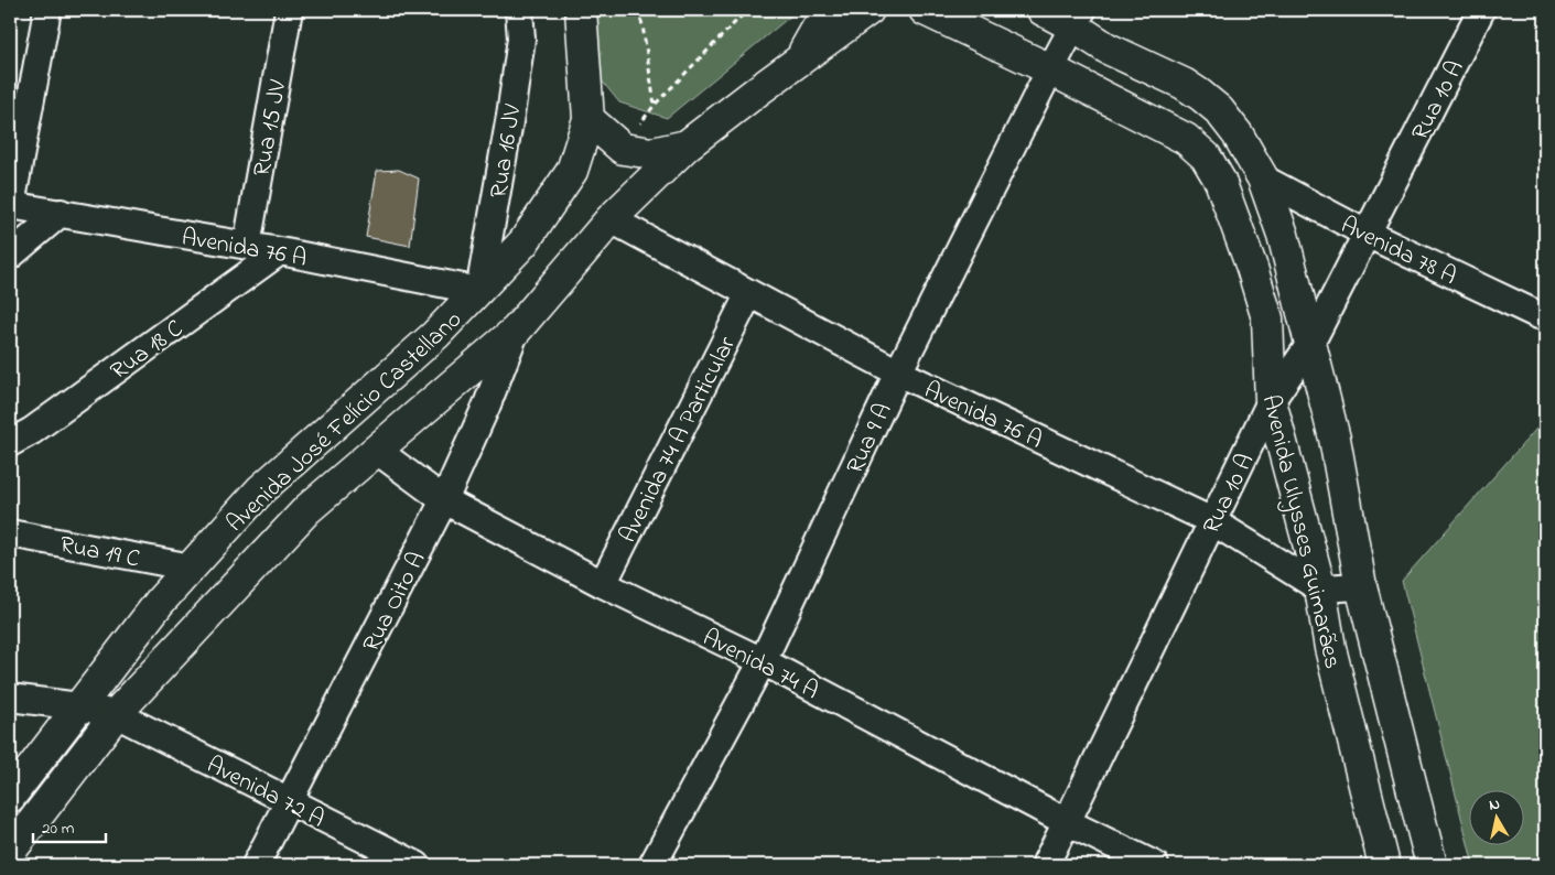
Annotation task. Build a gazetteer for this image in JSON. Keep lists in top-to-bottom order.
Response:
{
  "streets": {
    "main road": ["Avenida José Felício Castellano", "Avenida Ulysses Guimarães"],
    "street": [
      "Rua 10 A",
      "Rua 15 JV",
      "Rua 16 JV",
      "Avenida 76 A",
      "Avenida 78 A",
      "Rua 18 C",
      "Rua 9 A",
      "Avenida 74 A Particular",
      "Rua 19 C",
      "Rua Oito A",
      "Avenida 74 A",
      "Avenida 72 A"
    ]
  },
  "crossings": [
    ["Rua 10 A", "Avenida 76 A"],
    ["Rua 10 A", "Avenida 78 A"],
    ["Rua 10 A", "Avenida Ulysses Guimarães"],
    ["Rua 10 A", "Avenida 74 A"],
    ["Rua 15 JV", "Avenida 76 A"],
    ["Rua 16 JV", "Avenida 76 A"],
    ["Rua 16 JV", "Avenida José Felício Castellano"],
    ["Avenida 76 A", "Rua 18 C"],
    ["Avenida 76 A", "Avenida José Felício Castellano"],
    ["Avenida 76 A", "Rua 9 A"],
    ["Avenida 76 A", "Avenida 74 A Particular"],
    ["Avenida 76 A", "Avenida Ulysses Guimarães"],
    ["Avenida 78 A", "Avenida Ulysses Guimarães"],
    ["Avenida José Felício Castellano", "Rua 19 C"],
    ["Avenida José Felício Castellano", "Rua Oito A"],
    ["Avenida José Felício Castellano", "Avenida 74 A"],
    ["Avenida José Felício Castellano", "Avenida 72 A"],
    ["Rua 9 A", "Avenida Ulysses Guimarães"],
    ["Rua 9 A", "Avenida 74 A"],
    ["Avenida 74 A Particular", "Avenida 74 A"],
    ["Rua Oito A", "Avenida 74 A"],
    ["Rua Oito A", "Avenida 72 A"]
  ],
  "scale_bar": "20 m",
  "north": "top"
}
